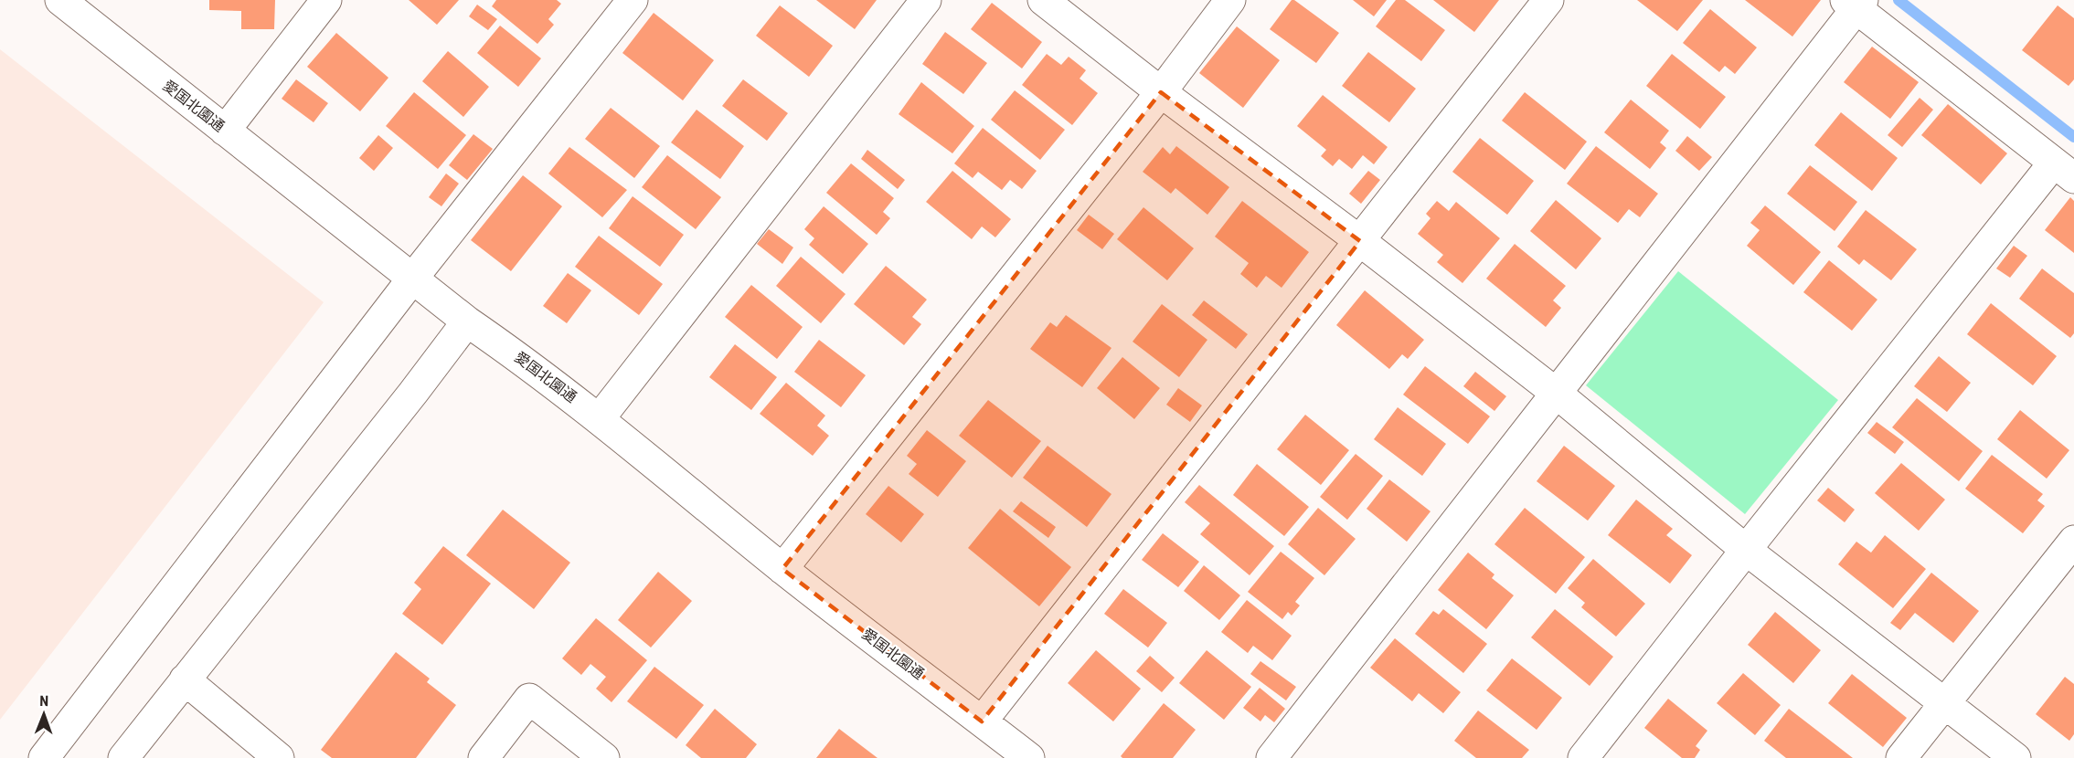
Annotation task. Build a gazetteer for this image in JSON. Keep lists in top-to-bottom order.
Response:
{
  "streets": {
    "street": ["愛国北園通"]
  },
  "north": "top"
}
